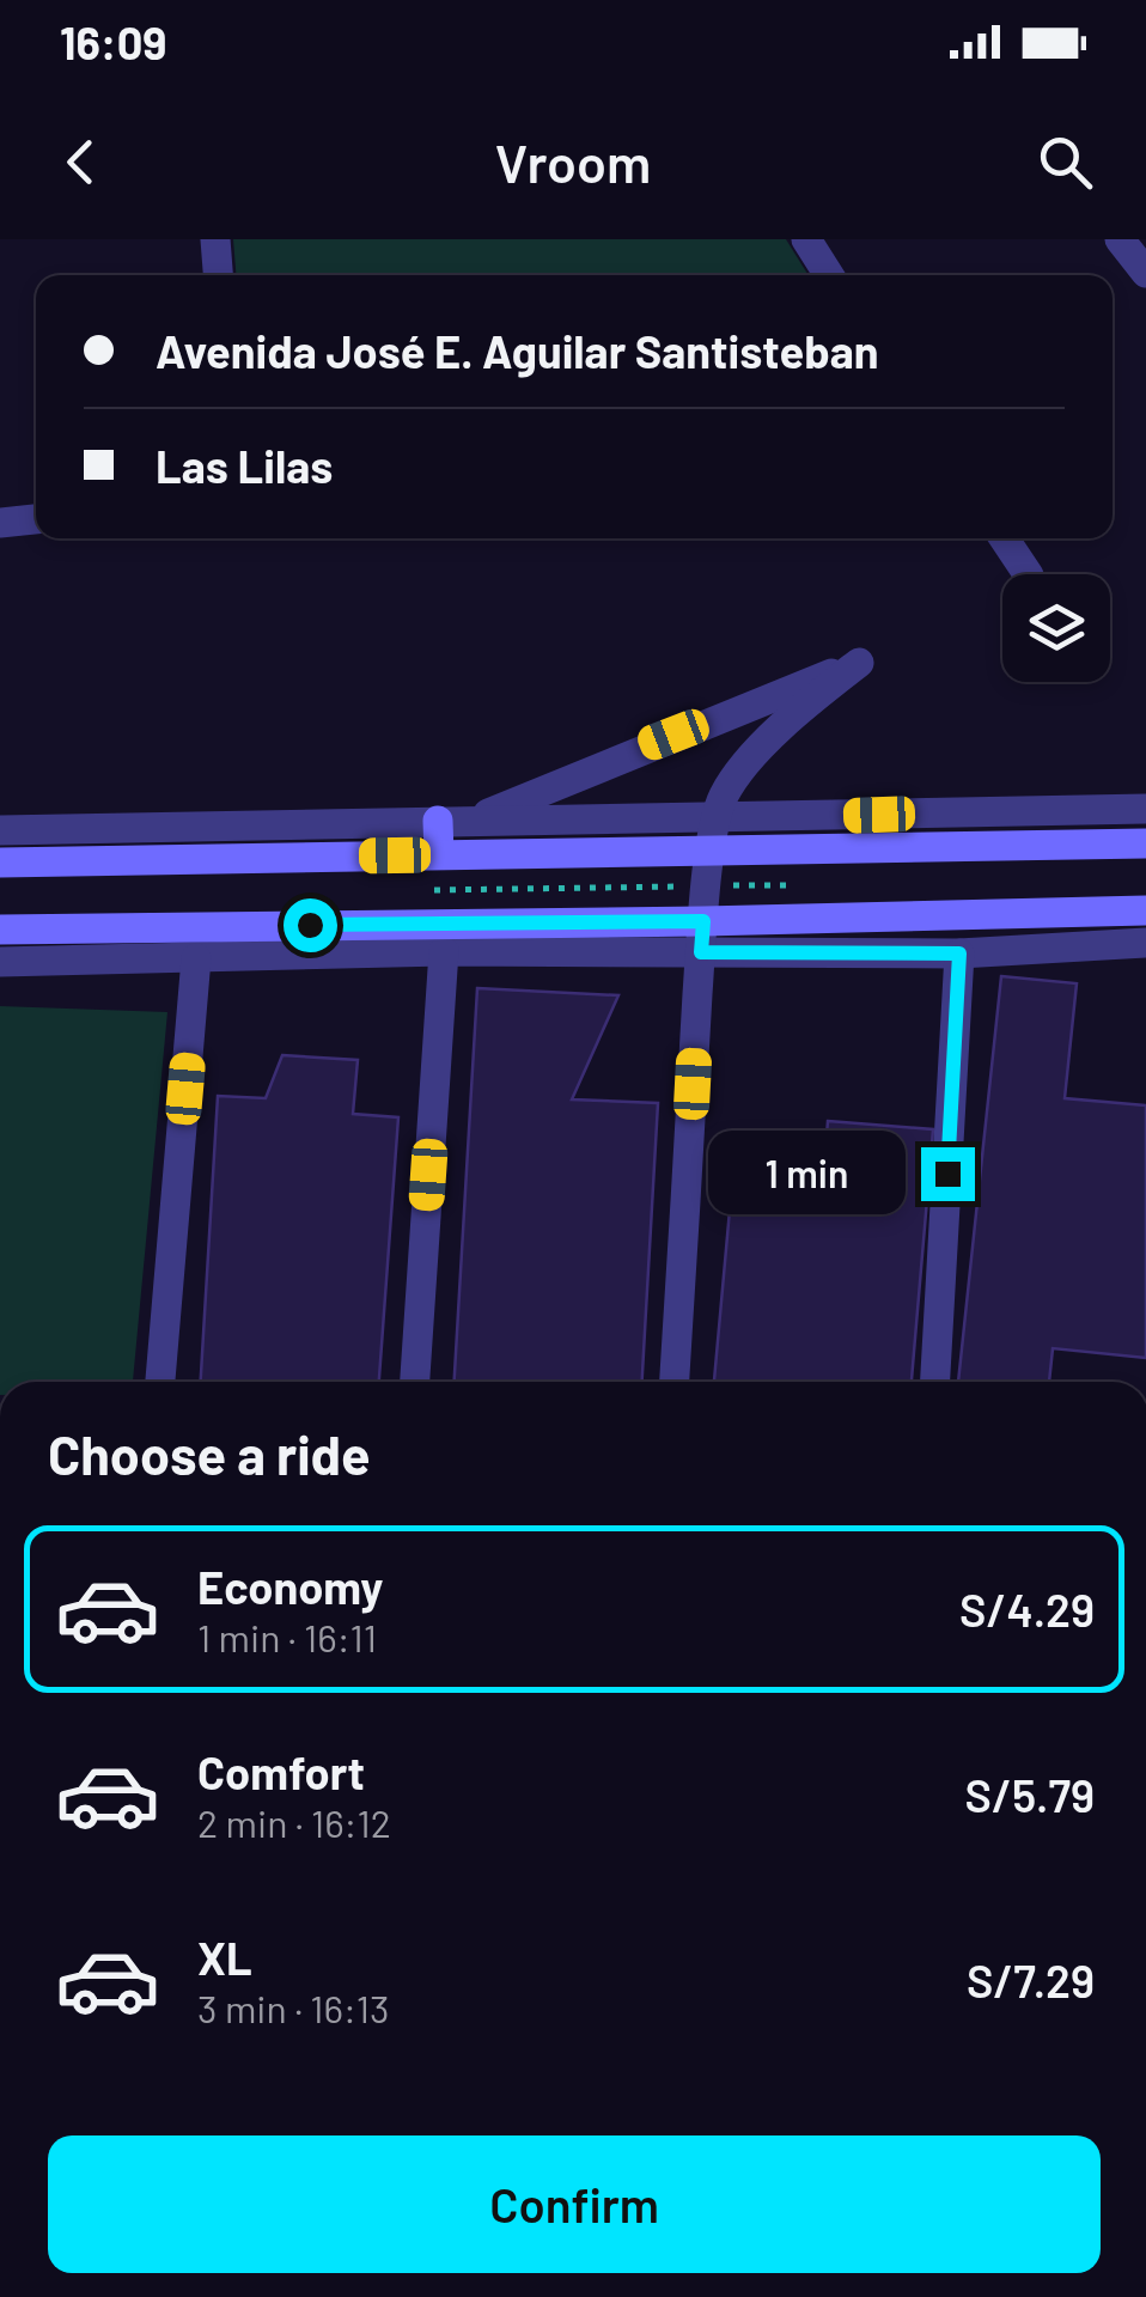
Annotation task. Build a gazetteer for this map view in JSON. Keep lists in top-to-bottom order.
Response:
{
  "page": {
    "status": "16:09",
    "header": "Vroom",
    "banner": ["Avenida José E. Aguilar Santisteban", "Las Lilas"],
    "bubble": "1 min",
    "heading": "Choose a ride",
    "list": [
      {
        "name": "Economy",
        "note": "1 min · 16:11",
        "value": "S/4.29"
      },
      {
        "name": "Comfort",
        "note": "2 min · 16:12",
        "value": "S/5.79"
      },
      {
        "name": "XL",
        "note": "3 min · 16:13",
        "value": "S/7.29"
      }
    ],
    "buttons": "Confirm"
  }
}
